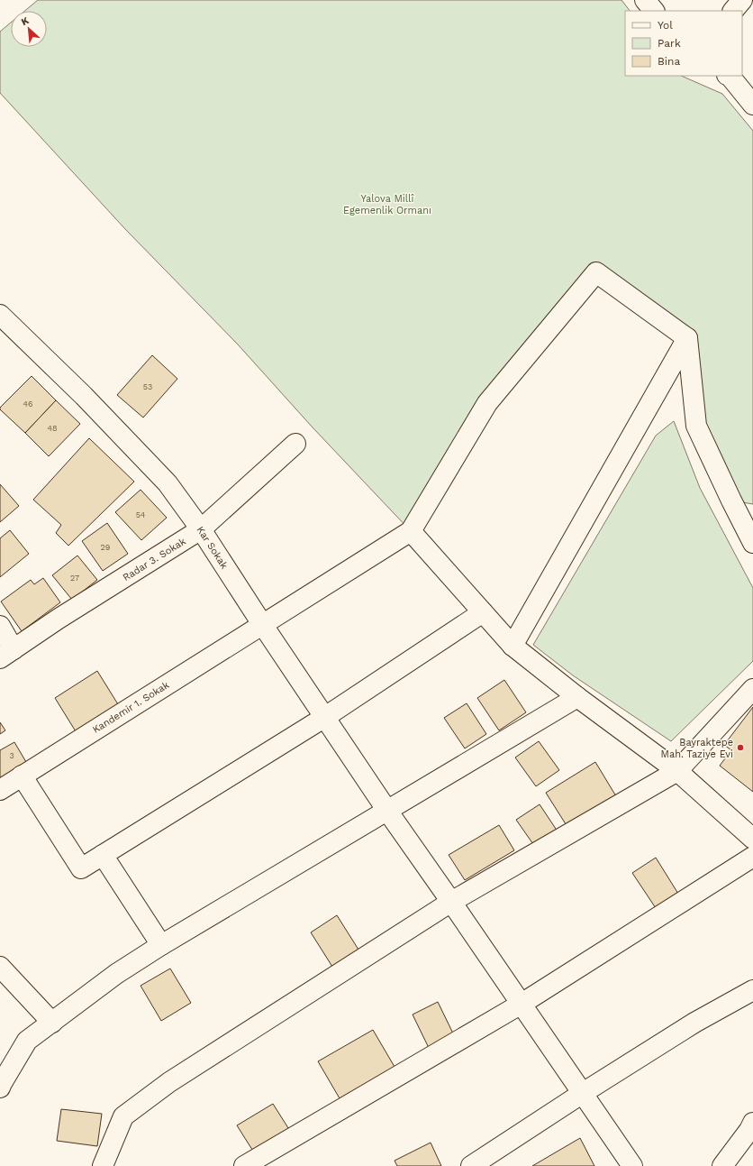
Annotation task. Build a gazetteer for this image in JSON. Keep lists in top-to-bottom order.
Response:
{
  "streets": {
    "street": ["Kar Sokak", "Radar 3. Sokak", "Kandemir 1. Sokak"]
  },
  "crossings": [
    ["Kar Sokak", "Radar 3. Sokak"],
    ["Kar Sokak", "Kandemir 1. Sokak"]
  ],
  "parks": ["Yalova Millî Egemenlik Ormanı"],
  "places": ["Bayraktepe Mah. Taziye Evi"],
  "house_numbers": [
    "53",
    "46",
    "48",
    "54",
    "29",
    "27",
    "3"
  ],
  "legend": ["Yol", "Park", "Bina"],
  "north": "top left"
}
